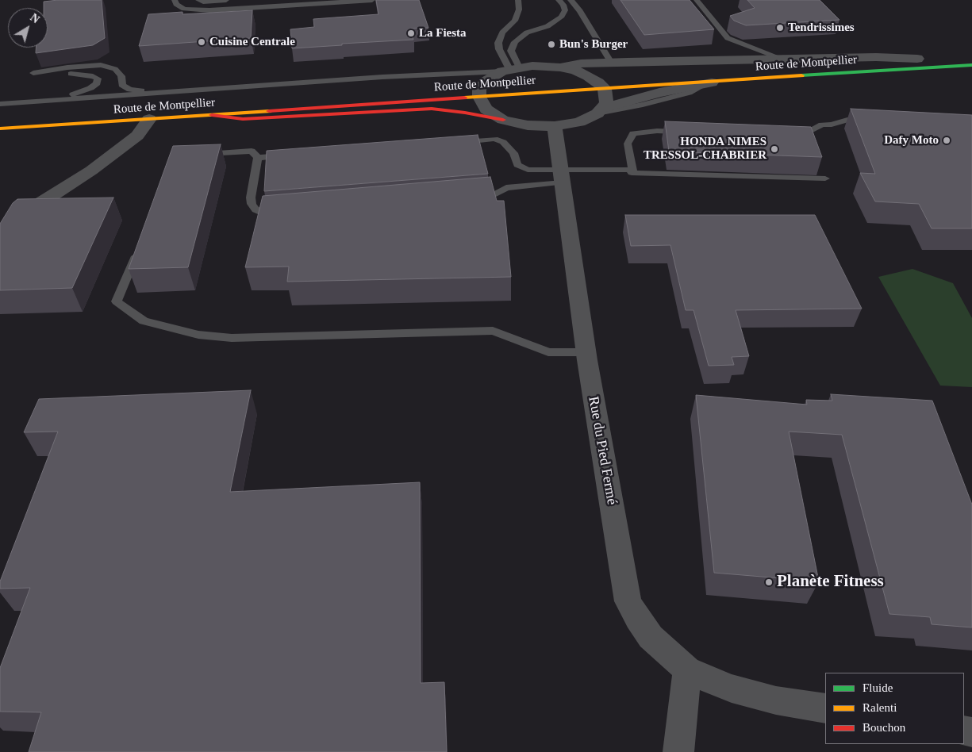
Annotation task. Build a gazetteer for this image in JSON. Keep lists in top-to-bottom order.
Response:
{
  "streets": {
    "main road": ["Route de Montpellier"],
    "street": ["Rue du Pied Fermé"]
  },
  "places": [
    "Tendrissimes",
    "La Fiesta",
    "Cuisine Centrale",
    "Bun's Burger",
    "Dafy Moto",
    "HONDA NIMES TRESSOL-CHABRIER",
    "Planète Fitness"
  ],
  "legend": ["Fluide", "Ralenti", "Bouchon"],
  "north": "top right"
}
